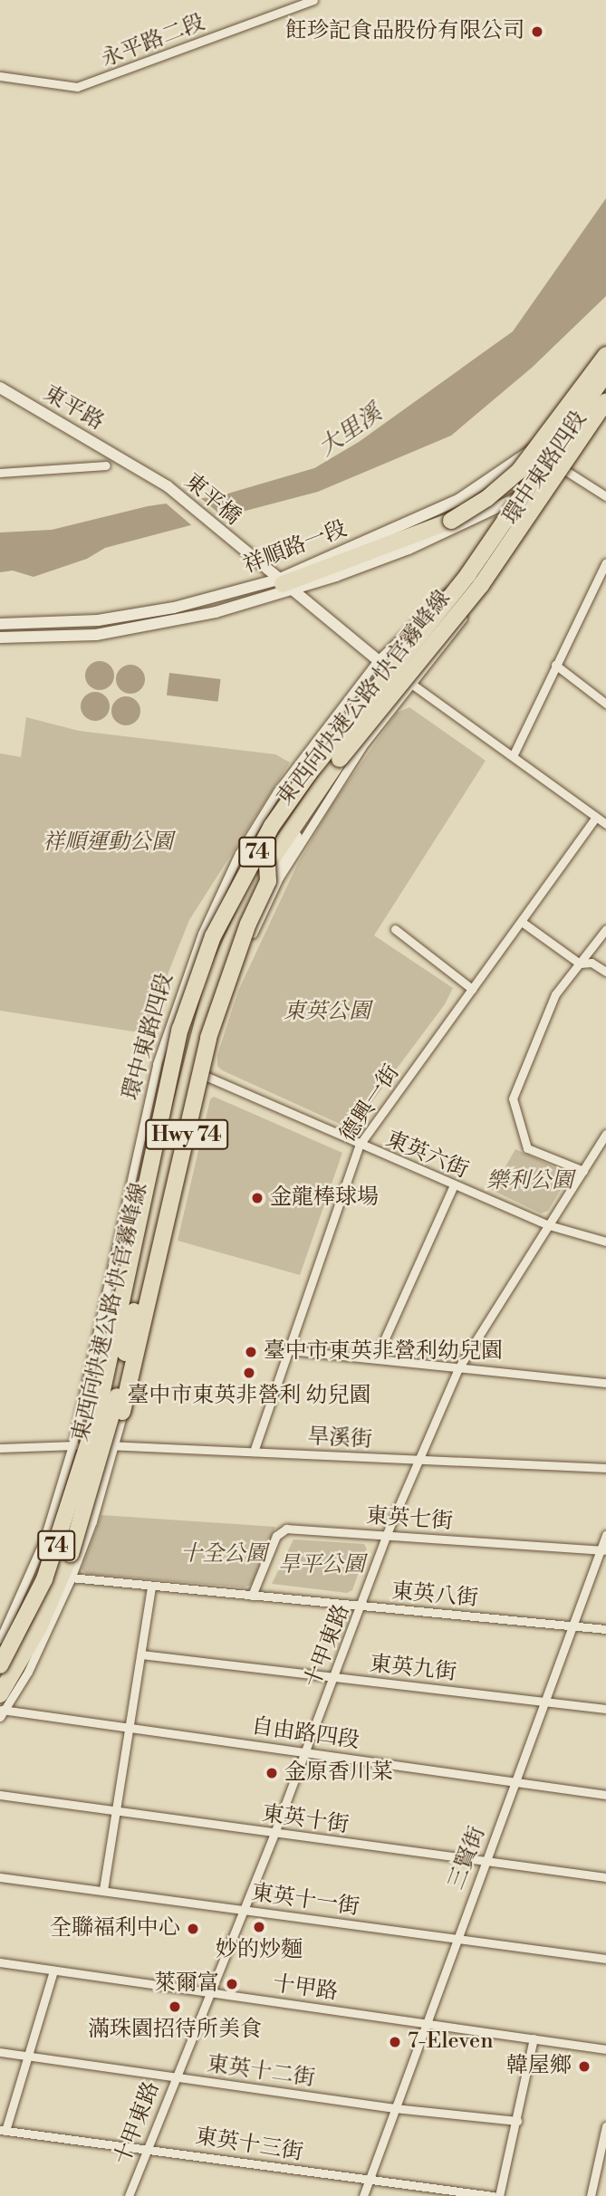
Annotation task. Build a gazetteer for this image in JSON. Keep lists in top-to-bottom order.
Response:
{
  "streets": {
    "highway": ["東西向快速公路 快官霧峰線", "74", "Hwy 74"],
    "street": [
      "永平路二段",
      "東平路",
      "環中東路四段",
      "東平橋",
      "祥順路一段",
      "德興一街",
      "東英六街",
      "旱溪街",
      "東英七街",
      "東英八街",
      "十甲東路",
      "東英九街",
      "自由路四段",
      "東英十街",
      "三賢街",
      "東英十一街",
      "十甲路",
      "東英十二街",
      "東英十三街"
    ]
  },
  "crossings": [
    ["東平路", "東平橋"],
    ["環中東路四段", "祥順路一段"],
    ["環中東路四段", "東西向快速公路 快官霧峰線"],
    ["環中東路四段", "Hwy 74"],
    ["環中東路四段", "東英六街"],
    ["環中東路四段", "旱溪街"],
    ["環中東路四段", "東英八街"],
    ["環中東路四段", "自由路四段"],
    ["東平橋", "祥順路一段"],
    ["東西向快速公路 快官霧峰線", "Hwy 74"],
    ["東西向快速公路 快官霧峰線", "自由路四段"],
    ["德興一街", "東英六街"],
    ["德興一街", "旱溪街"],
    ["東英六街", "十甲東路"],
    ["旱溪街", "十甲東路"],
    ["東英七街", "東英八街"],
    ["東英七街", "十甲東路"],
    ["東英七街", "三賢街"],
    ["東英八街", "十甲東路"],
    ["東英八街", "三賢街"],
    ["十甲東路", "東英九街"],
    ["十甲東路", "自由路四段"],
    ["十甲東路", "東英十街"],
    ["十甲東路", "東英十一街"],
    ["十甲東路", "十甲路"],
    ["十甲東路", "東英十二街"],
    ["十甲東路", "東英十三街"],
    ["東英九街", "三賢街"],
    ["自由路四段", "三賢街"],
    ["東英十街", "三賢街"],
    ["三賢街", "東英十一街"],
    ["三賢街", "十甲路"],
    ["三賢街", "東英十二街"],
    ["三賢街", "東英十三街"]
  ],
  "water": ["大里溪"],
  "parks": [
    "祥順運動公園",
    "東英公園",
    "樂利公園",
    "十全公園",
    "旱平公園"
  ],
  "places": [
    "飪珍記食品股份有限公司",
    "金龍棒球場",
    "臺中市東英非營利幼兒園",
    "臺中市東英非營利 幼兒園",
    "金原香川菜",
    "妙的炒麵",
    "全聯福利中心",
    "萊爾富",
    "滿珠園招待所美食",
    "7-Eleven",
    "韓屋鄉"
  ]
}
